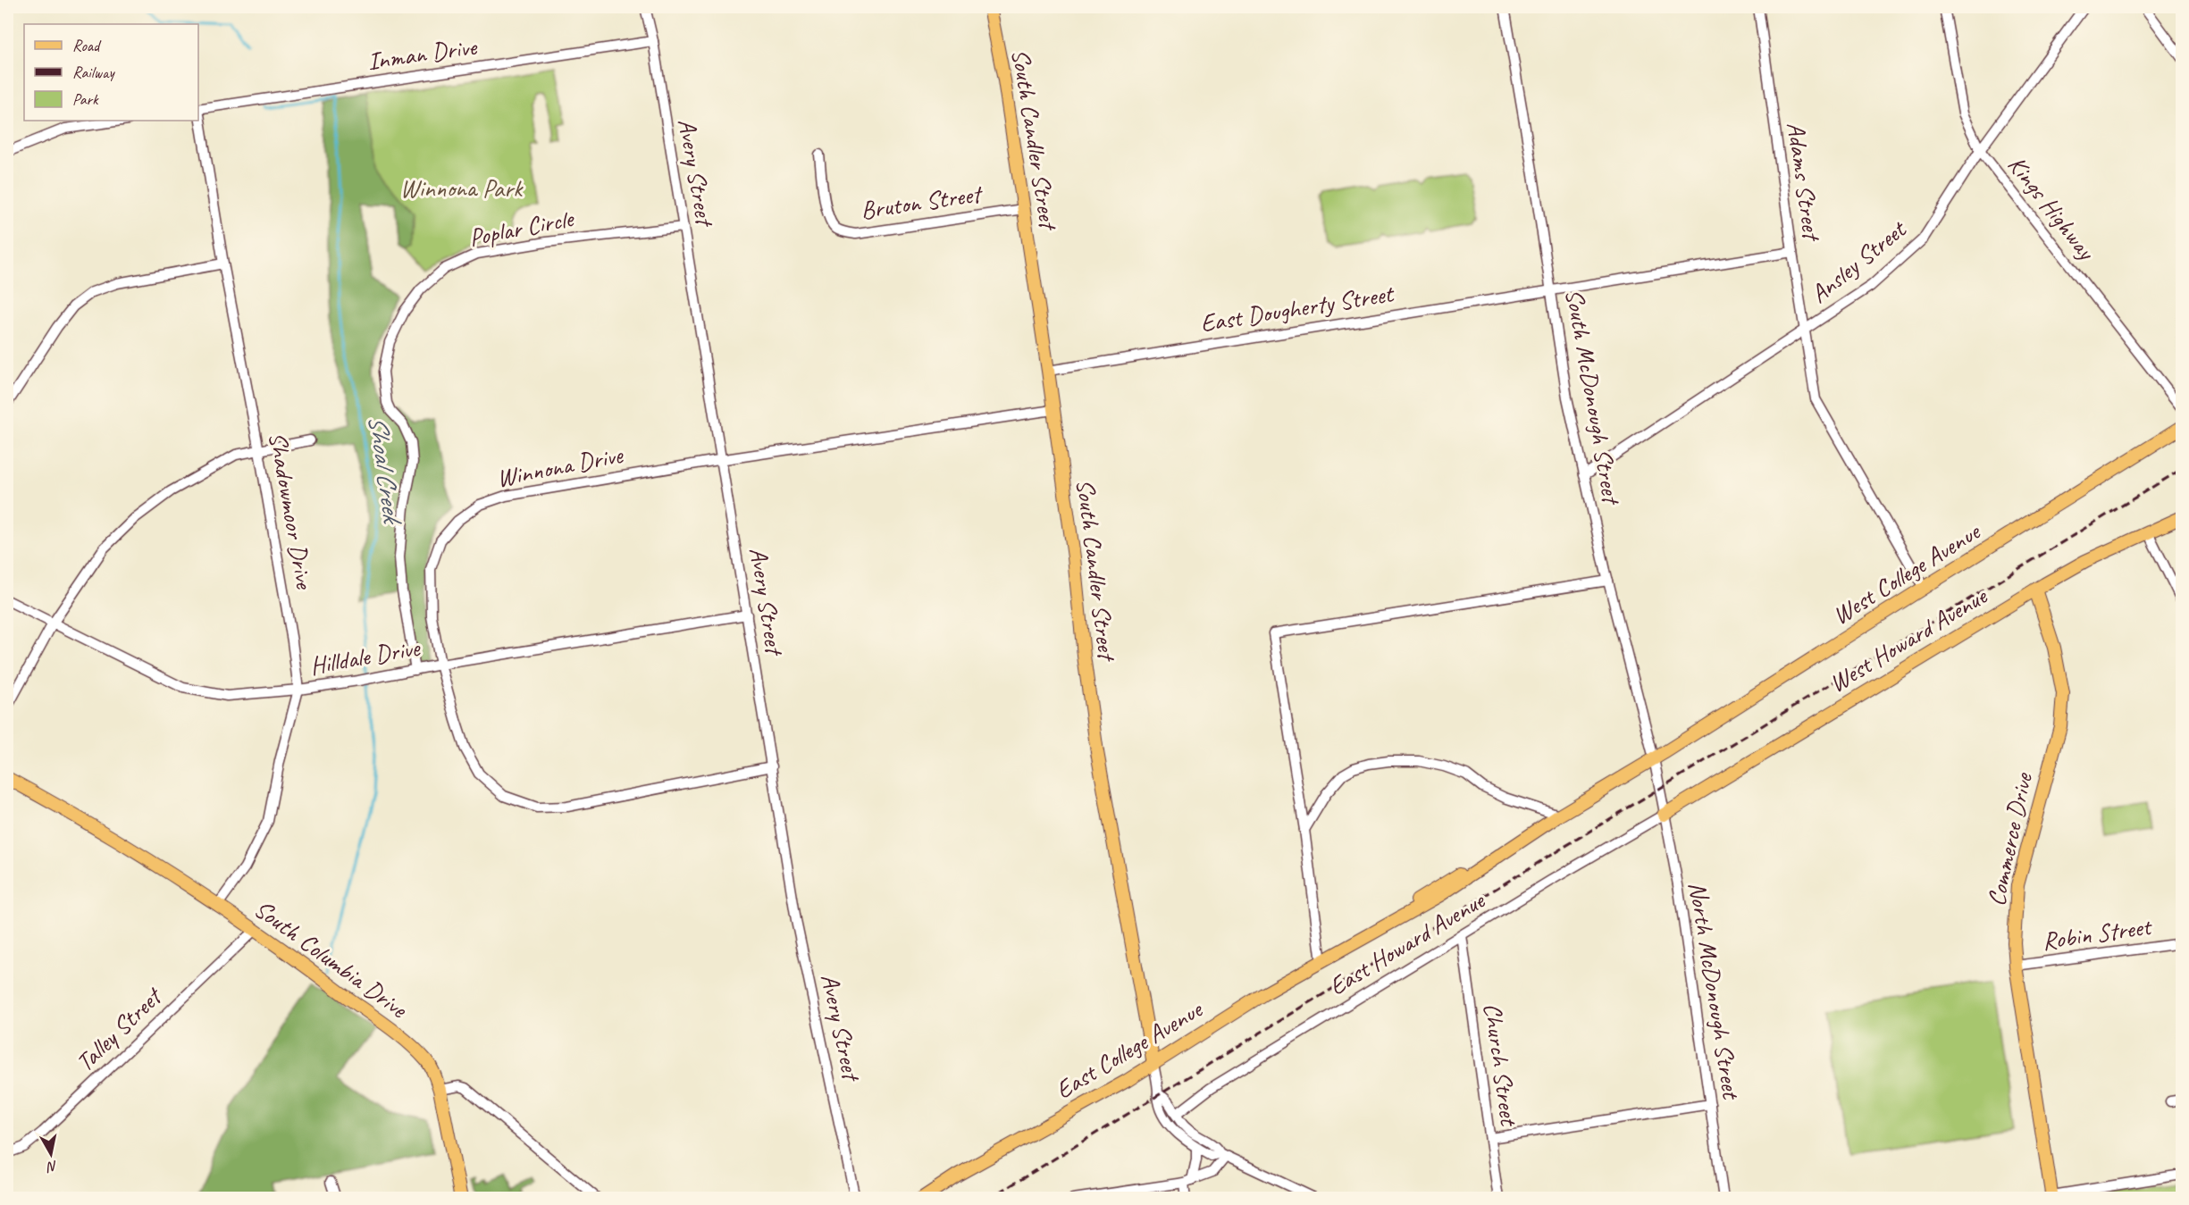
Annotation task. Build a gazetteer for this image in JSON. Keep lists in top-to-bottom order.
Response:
{
  "streets": {
    "main road": [
      "South Candler Street",
      "West College Avenue",
      "West Howard Avenue",
      "Commerce Drive",
      "South Columbia Drive",
      "East College Avenue"
    ],
    "street": [
      "Inman Drive",
      "Avery Street",
      "Adams Street",
      "Bruton Street",
      "Kings Highway",
      "Poplar Circle",
      "Ansley Street",
      "East Dougherty Street",
      "South McDonough Street",
      "Winnona Drive",
      "Shadowmoor Drive",
      "Hilldale Drive",
      "Robin Street",
      "East Howard Avenue",
      "North McDonough Street",
      "Talley Street",
      "Church Street"
    ]
  },
  "crossings": [
    ["Inman Drive", "Avery Street"],
    ["South Candler Street", "Bruton Street"],
    ["South Candler Street", "East Dougherty Street"],
    ["South Candler Street", "Winnona Drive"],
    ["South Candler Street", "East College Avenue"],
    ["Avery Street", "Poplar Circle"],
    ["Avery Street", "Winnona Drive"],
    ["Avery Street", "Hilldale Drive"],
    ["Adams Street", "Ansley Street"],
    ["Adams Street", "East Dougherty Street"],
    ["Adams Street", "West College Avenue"],
    ["Kings Highway", "Ansley Street"],
    ["Poplar Circle", "Hilldale Drive"],
    ["Ansley Street", "South McDonough Street"],
    ["East Dougherty Street", "South McDonough Street"],
    ["South McDonough Street", "West College Avenue"],
    ["South McDonough Street", "North McDonough Street"],
    ["South McDonough Street", "East College Avenue"],
    ["Winnona Drive", "Hilldale Drive"],
    ["Shadowmoor Drive", "Hilldale Drive"],
    ["Shadowmoor Drive", "South Columbia Drive"],
    ["West College Avenue", "East College Avenue"],
    ["West Howard Avenue", "Commerce Drive"],
    ["West Howard Avenue", "East Howard Avenue"],
    ["West Howard Avenue", "North McDonough Street"],
    ["Commerce Drive", "Robin Street"],
    ["East Howard Avenue", "North McDonough Street"],
    ["East Howard Avenue", "Church Street"],
    ["South Columbia Drive", "Talley Street"]
  ],
  "water": ["Shoal Creek"],
  "parks": ["Winnona Park"],
  "legend": ["Road", "Railway", "Park"],
  "north": "bottom"
}
